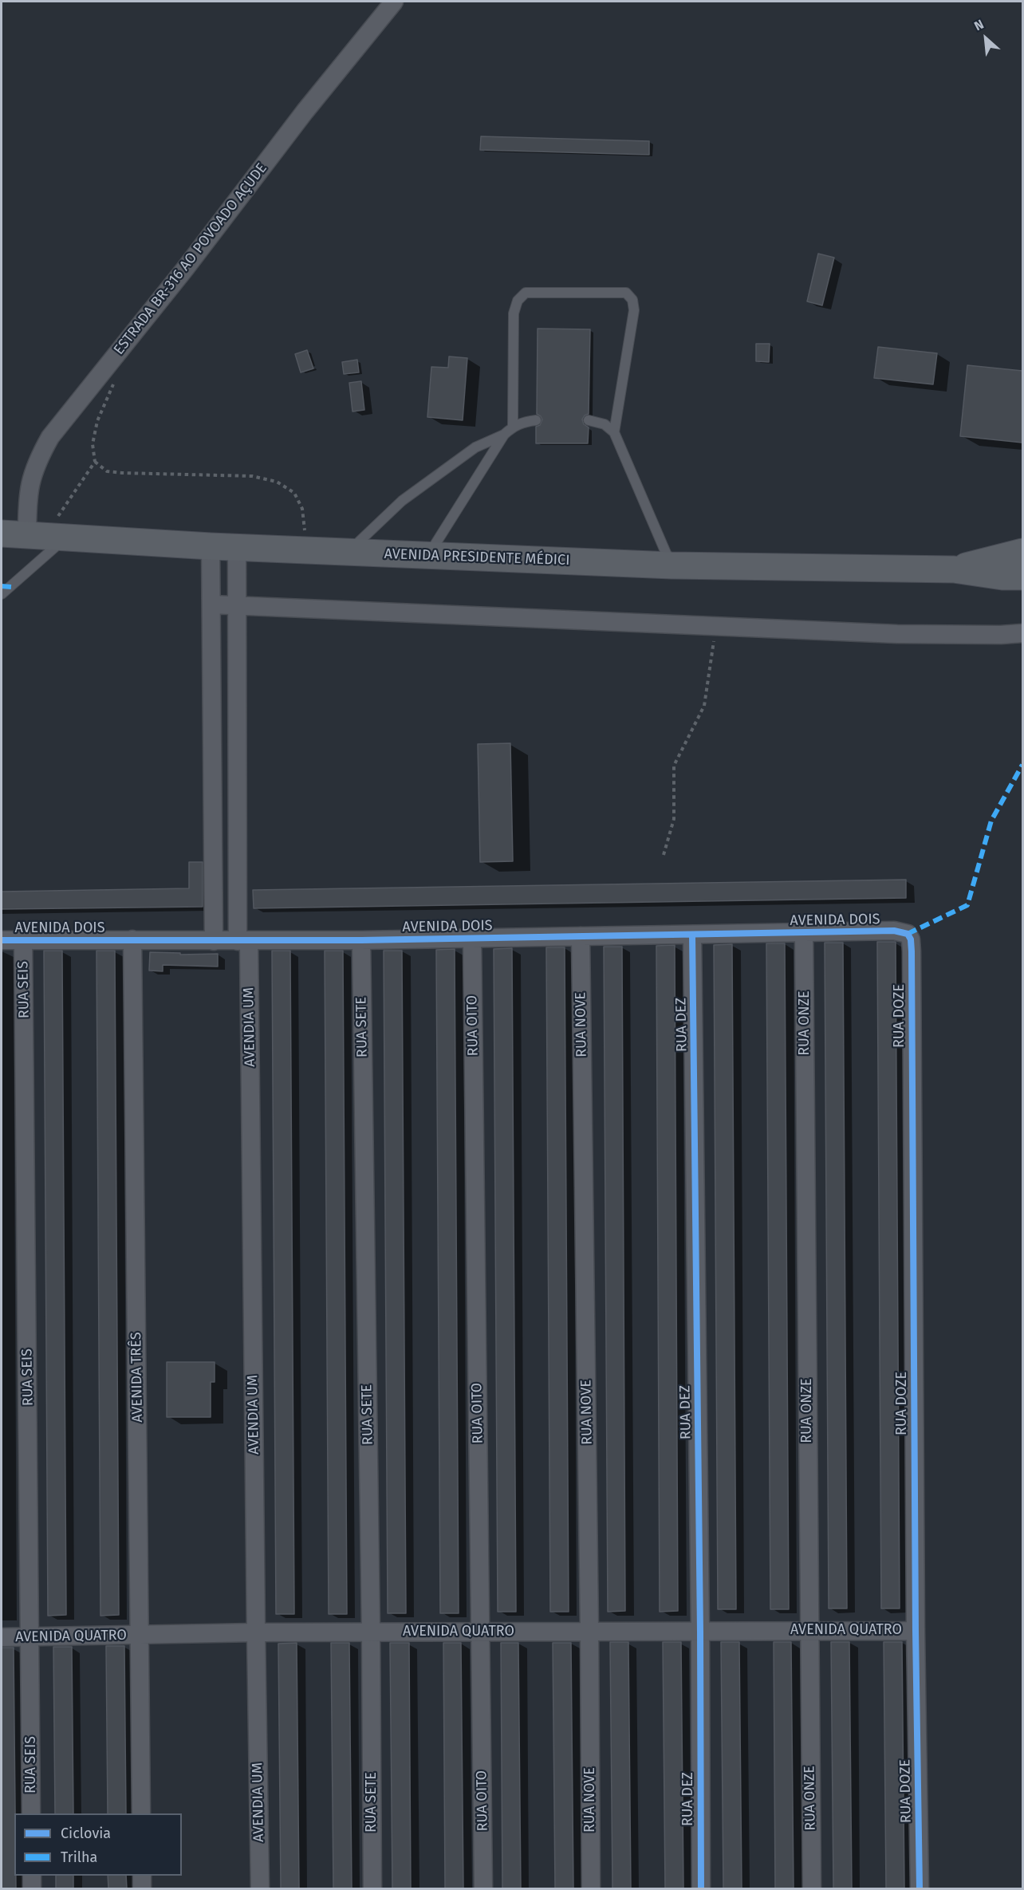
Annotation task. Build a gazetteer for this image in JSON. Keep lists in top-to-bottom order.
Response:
{
  "streets": {
    "main road": ["AVENIDA PRESIDENTE MÉDICI"],
    "street": [
      "ESTRADA BR-316 AO POVOADO AÇUDE",
      "AVENIDA DOIS",
      "RUA SEIS",
      "RUA DOZE",
      "RUA ONZE",
      "RUA NOVE",
      "RUA DEZ",
      "RUA OITO",
      "AVENDIA UM",
      "RUA SETE",
      "AVENIDA TRÊS",
      "AVENIDA QUATRO"
    ]
  },
  "crossings": [
    ["ESTRADA BR-316 AO POVOADO AÇUDE", "AVENIDA PRESIDENTE MÉDICI"],
    ["AVENIDA PRESIDENTE MÉDICI", "AVENDIA UM"],
    ["AVENIDA DOIS", "RUA SEIS"],
    ["AVENIDA DOIS", "RUA DOZE"],
    ["AVENIDA DOIS", "RUA ONZE"],
    ["AVENIDA DOIS", "RUA NOVE"],
    ["AVENIDA DOIS", "RUA DEZ"],
    ["AVENIDA DOIS", "RUA OITO"],
    ["AVENIDA DOIS", "AVENDIA UM"],
    ["AVENIDA DOIS", "RUA SETE"],
    ["AVENIDA DOIS", "AVENIDA TRÊS"],
    ["RUA SEIS", "AVENIDA QUATRO"],
    ["RUA DOZE", "AVENIDA QUATRO"],
    ["RUA ONZE", "AVENIDA QUATRO"],
    ["RUA NOVE", "AVENIDA QUATRO"],
    ["RUA DEZ", "AVENIDA QUATRO"],
    ["RUA OITO", "AVENIDA QUATRO"],
    ["AVENDIA UM", "AVENIDA QUATRO"],
    ["RUA SETE", "AVENIDA QUATRO"],
    ["AVENIDA TRÊS", "AVENIDA QUATRO"]
  ],
  "legend": ["Ciclovia", "Trilha"],
  "north": "top left"
}
